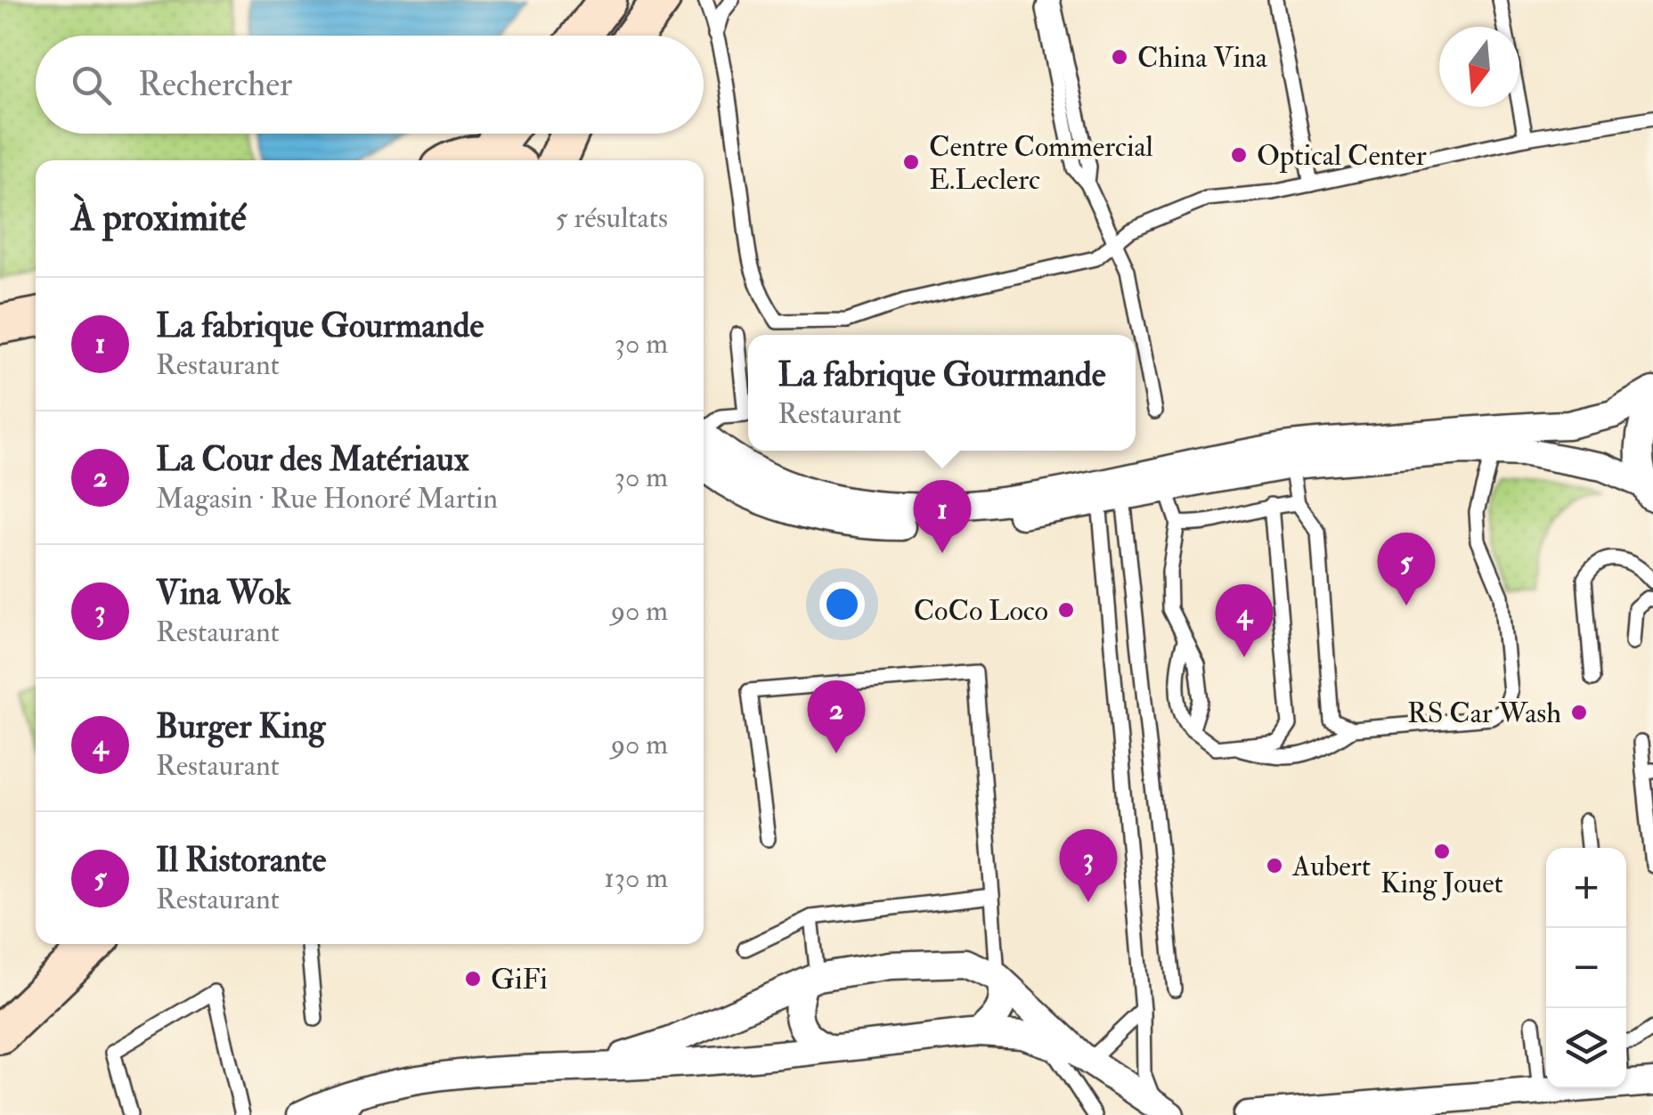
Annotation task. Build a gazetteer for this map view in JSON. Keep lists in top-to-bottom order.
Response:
{
  "places": [
    "China Vina",
    "Optical Center",
    "Centre Commercial E.Leclerc",
    "CoCo Loco",
    "RS Car Wash",
    "King Jouet",
    "Aubert",
    "GiFi"
  ],
  "north": "bottom",
  "page": {
    "search": "Rechercher",
    "heading": ["À proximité", "5 résultats"],
    "list": [
      {
        "mark": "1",
        "name": "La fabrique Gourmande",
        "note": "Restaurant",
        "value": "30 m"
      },
      {
        "mark": "2",
        "name": "La Cour des Matériaux",
        "note": "Magasin · Rue Honoré Martin",
        "value": "30 m"
      },
      {
        "mark": "3",
        "name": "Vina Wok",
        "note": "Restaurant",
        "value": "90 m"
      },
      {
        "mark": "4",
        "name": "Burger King",
        "note": "Restaurant",
        "value": "90 m"
      },
      {
        "mark": "5",
        "name": "Il Ristorante",
        "note": "Restaurant",
        "value": "130 m"
      }
    ],
    "popup": ["La fabrique Gourmande", "Restaurant"],
    "pins": [
      "1",
      "5",
      "4",
      "2",
      "3"
    ],
    "map_buttons": ["+", "−"]
  }
}
